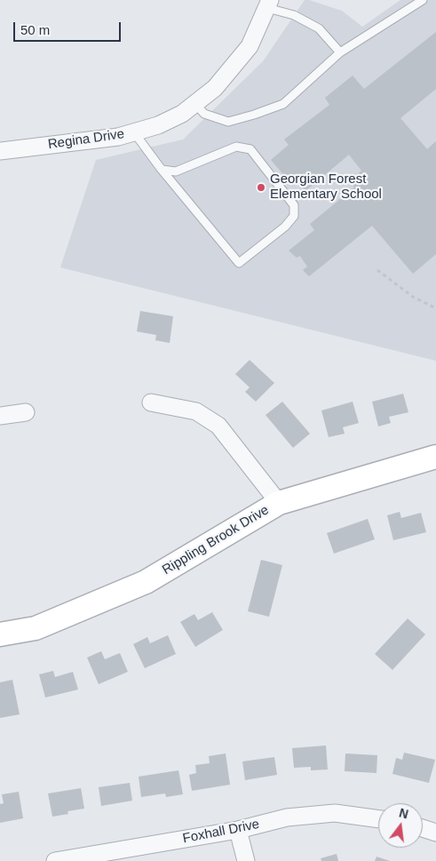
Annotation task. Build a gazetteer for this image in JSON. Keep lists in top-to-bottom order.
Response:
{
  "streets": {
    "street": ["Regina Drive", "Rippling Brook Drive", "Foxhall Drive"]
  },
  "places": ["Georgian Forest Elementary School"],
  "scale_bar": "50 m",
  "north": "top"
}
